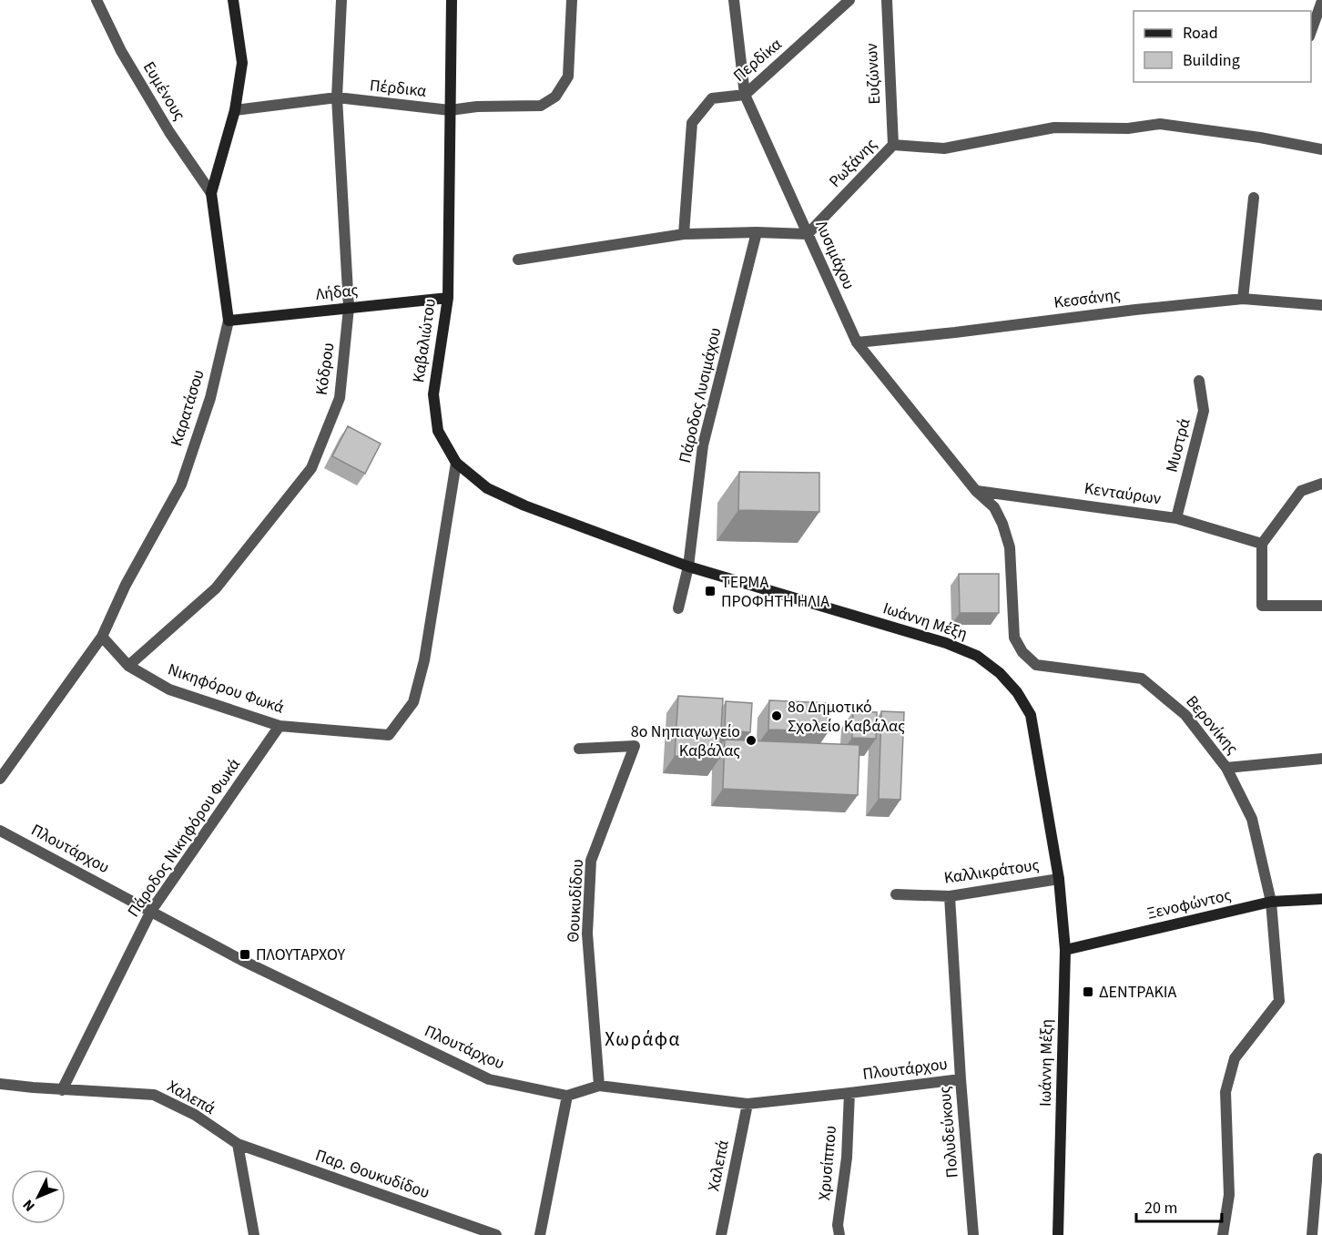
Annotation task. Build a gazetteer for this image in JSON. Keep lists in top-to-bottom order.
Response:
{
  "streets": {
    "street": [
      "Περδίκα",
      "Ευζώνων",
      "Πέρδικα",
      "Ευμένους",
      "Ρωξάνης",
      "Λυσιμάχου",
      "Λήδας",
      "Κεσσάνης",
      "Καβαλιώτου",
      "Κόδρου",
      "Πάροδος Λυσιμάχου",
      "Καρατάσου",
      "Μυστρά",
      "Κενταύρων",
      "Ιωάννη Μέξη",
      "Νικηφόρου Φωκά",
      "Βερονίκης",
      "Πάροδος Νικηφόρου Φωκά",
      "Πλουτάρχου",
      "Καλλικράτους",
      "Θουκυδίδου",
      "Ξενοφώντος",
      "Χαλεπά",
      "Πολυδεύκους",
      "Χρυσίππου",
      "Παρ. Θουκυδίδου"
    ]
  },
  "crossings": [
    ["Περδίκα", "Λυσιμάχου"],
    ["Ευζώνων", "Ρωξάνης"],
    ["Πέρδικα", "Καβαλιώτου"],
    ["Πέρδικα", "Κόδρου"],
    ["Πέρδικα", "Καρατάσου"],
    ["Ευμένους", "Καρατάσου"],
    ["Ρωξάνης", "Λυσιμάχου"],
    ["Λυσιμάχου", "Κεσσάνης"],
    ["Λυσιμάχου", "Κενταύρων"],
    ["Λυσιμάχου", "Βερονίκης"],
    ["Λήδας", "Καβαλιώτου"],
    ["Λήδας", "Κόδρου"],
    ["Λήδας", "Καρατάσου"],
    ["Καβαλιώτου", "Ιωάννη Μέξη"],
    ["Καβαλιώτου", "Νικηφόρου Φωκά"],
    ["Κόδρου", "Νικηφόρου Φωκά"],
    ["Πάροδος Λυσιμάχου", "Ιωάννη Μέξη"],
    ["Καρατάσου", "Νικηφόρου Φωκά"],
    ["Μυστρά", "Κενταύρων"],
    ["Κενταύρων", "Βερονίκης"],
    ["Ιωάννη Μέξη", "Νικηφόρου Φωκά"],
    ["Ιωάννη Μέξη", "Καλλικράτους"],
    ["Ιωάννη Μέξη", "Ξενοφώντος"],
    ["Νικηφόρου Φωκά", "Πάροδος Νικηφόρου Φωκά"],
    ["Βερονίκης", "Ξενοφώντος"],
    ["Πάροδος Νικηφόρου Φωκά", "Πλουτάρχου"],
    ["Πάροδος Νικηφόρου Φωκά", "Χαλεπά"],
    ["Πλουτάρχου", "Θουκυδίδου"],
    ["Πλουτάρχου", "Χαλεπά"],
    ["Πλουτάρχου", "Πολυδεύκους"],
    ["Πλουτάρχου", "Χρυσίππου"],
    ["Καλλικράτους", "Πολυδεύκους"],
    ["Χαλεπά", "Παρ. Θουκυδίδου"]
  ],
  "districts": ["Χωράφα"],
  "places": {
    "transit": ["ΤΕΡΜΑ ΠΡΟΦΗΤΗ ΗΛΙΑ", "ΠΛΟΥΤΑΡΧΟΥ", "ΔΕΝΤΡΑΚΙΑ"],
    "other": ["8ο Δημοτικό Σχολείο Καβάλας", "8ο Νηπιαγωγείο Καβάλας"]
  },
  "legend": ["Road", "Building"],
  "scale_bar": "20 m",
  "north": "bottom left"
}
